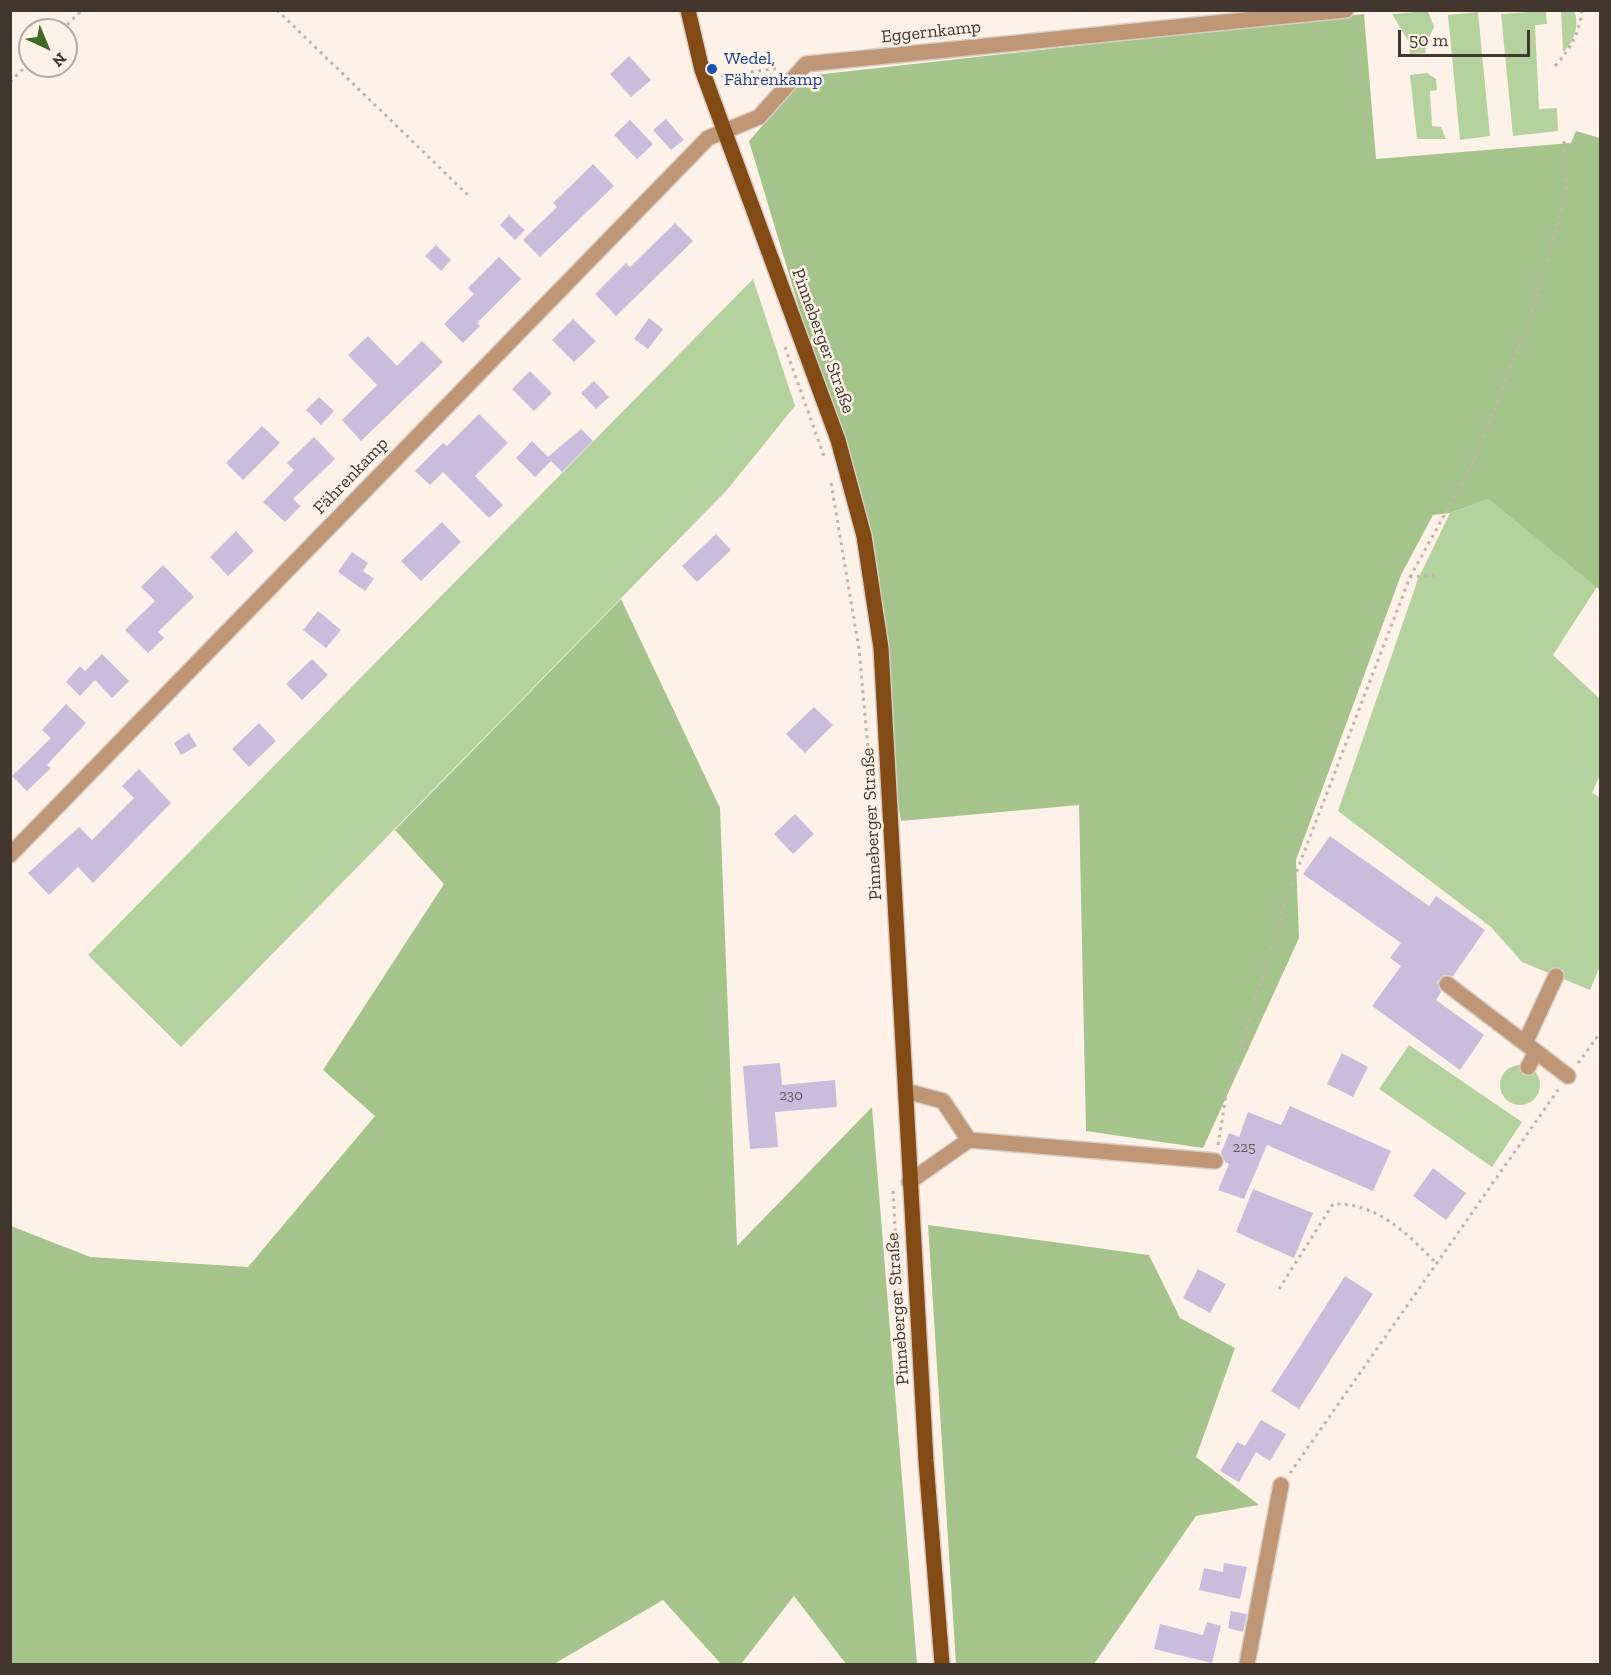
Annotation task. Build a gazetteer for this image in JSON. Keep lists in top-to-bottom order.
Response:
{
  "streets": {
    "main road": ["Pinneberger Straße"],
    "street": ["Eggernkamp", "Fährenkamp"]
  },
  "crossings": [
    ["Pinneberger Straße", "Fährenkamp"]
  ],
  "places": ["Wedel, Fährenkamp"],
  "house_numbers": ["230", "225"],
  "scale_bar": "50 m",
  "north": "bottom right"
}
